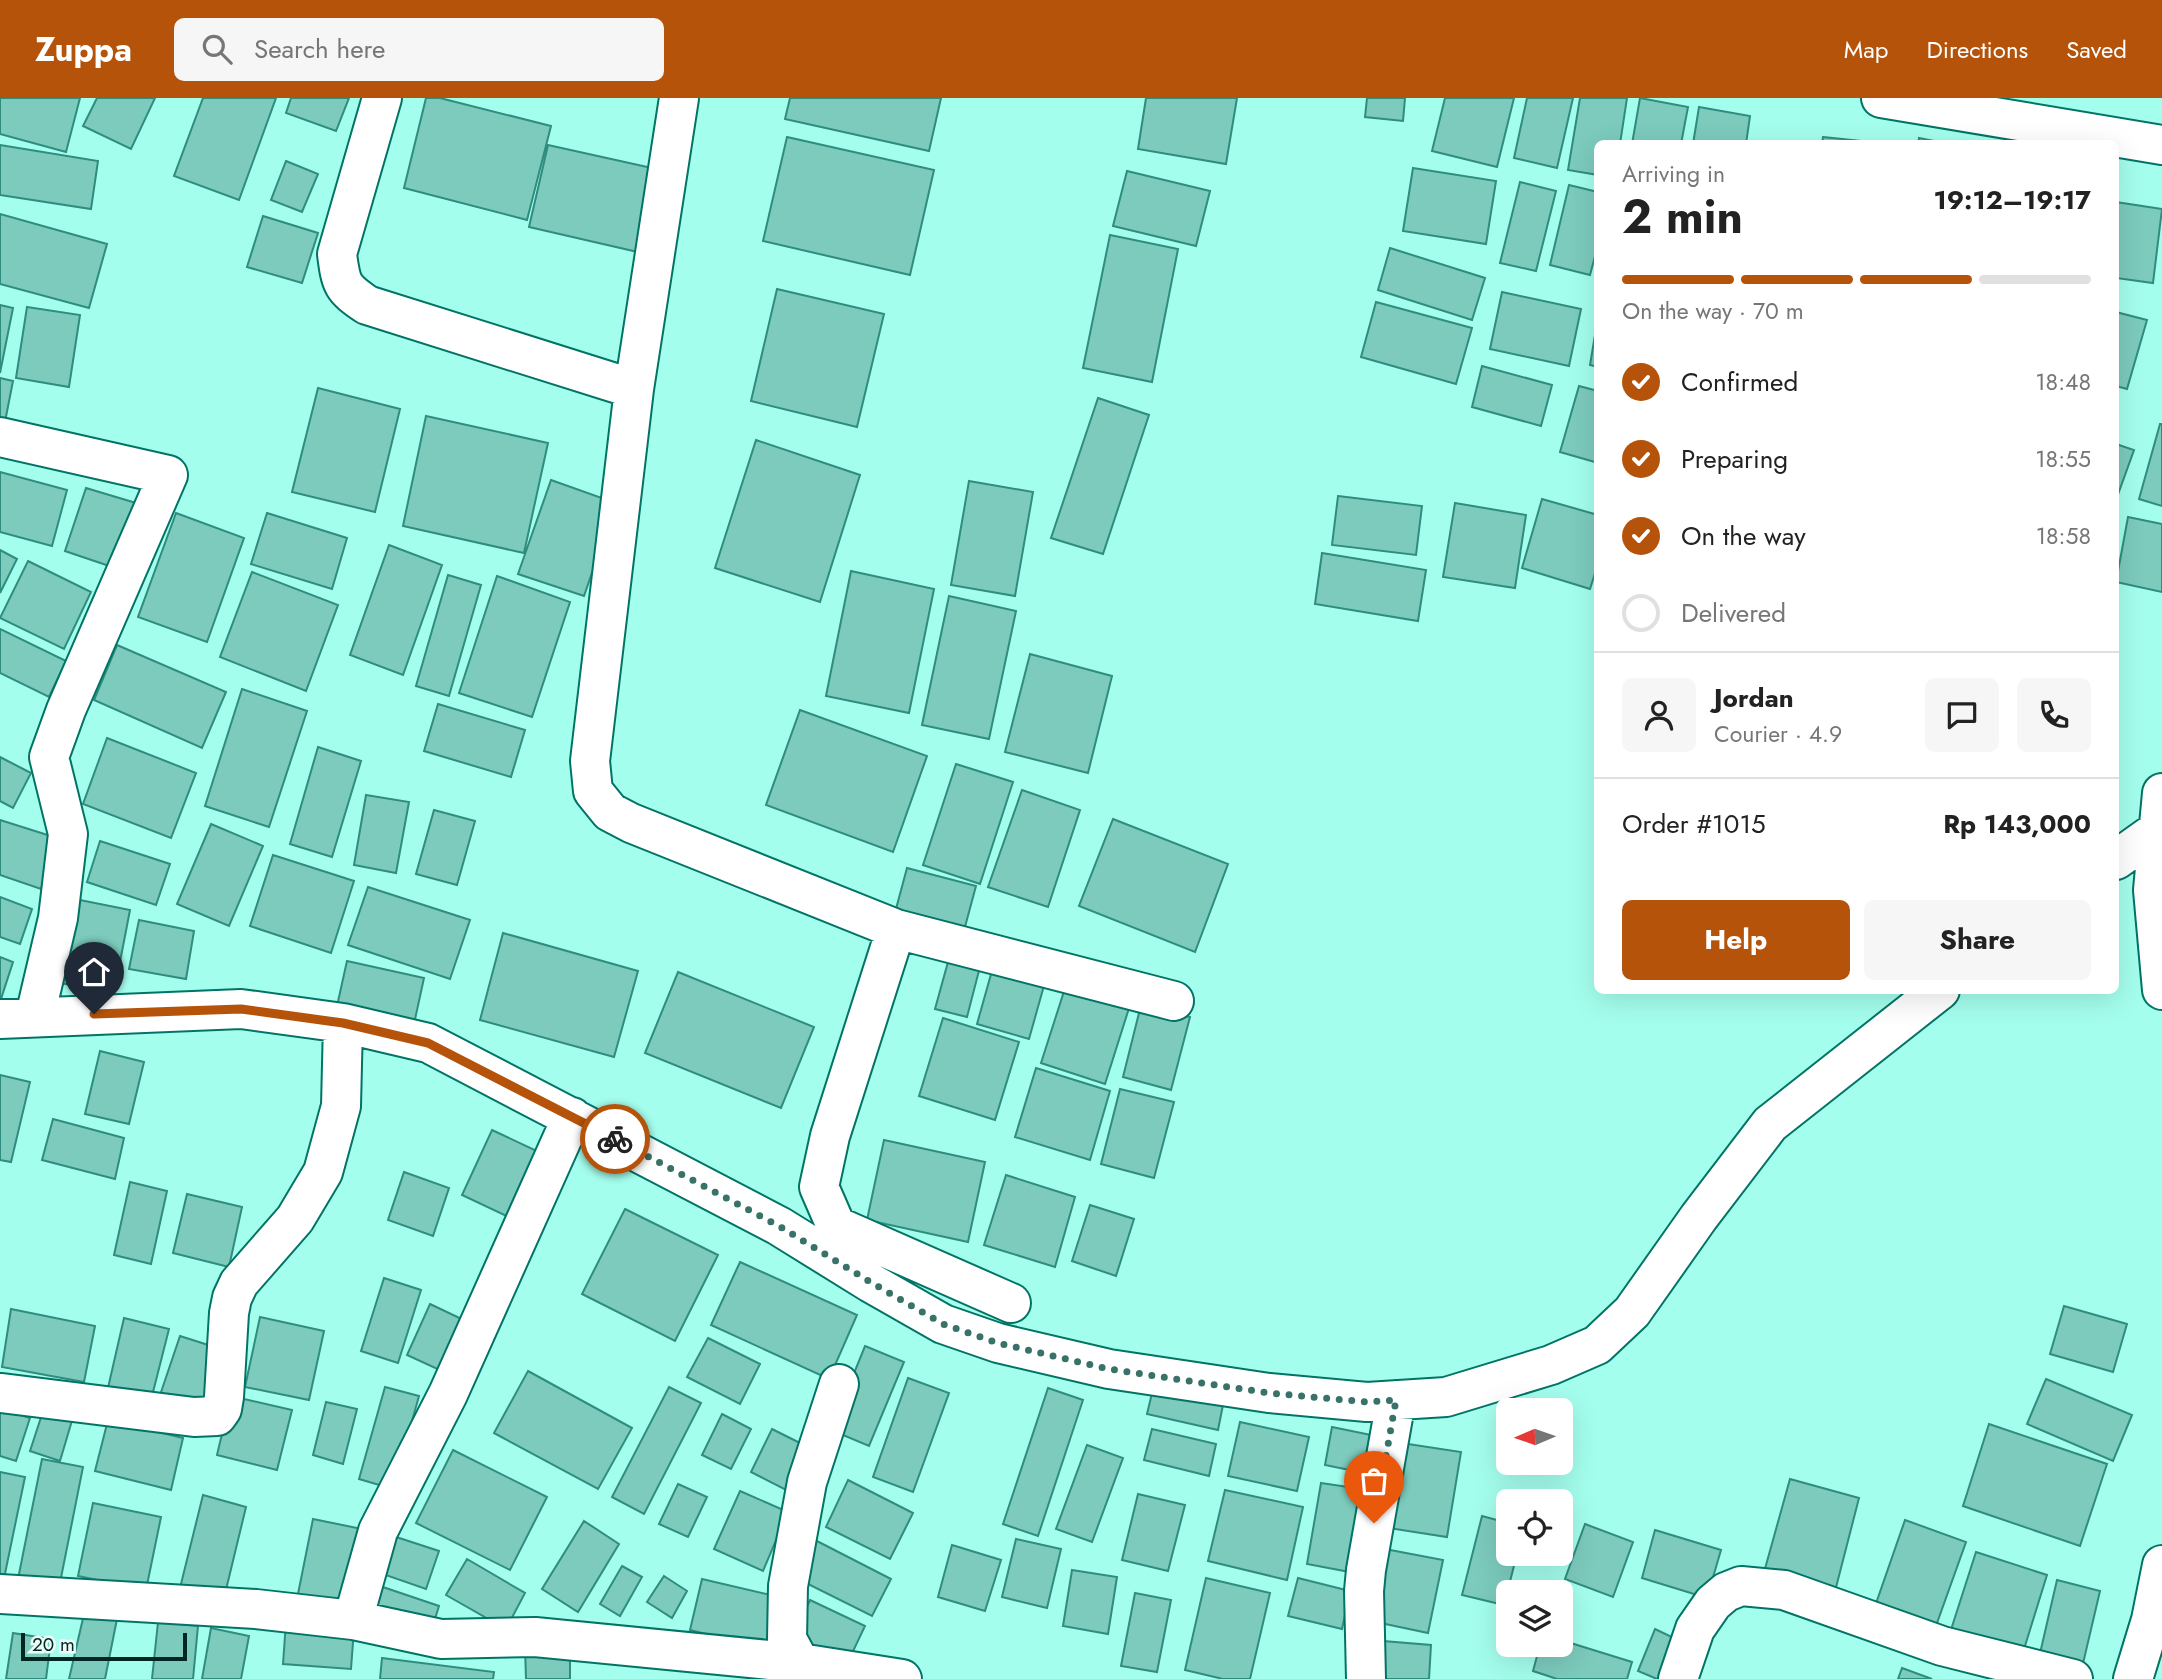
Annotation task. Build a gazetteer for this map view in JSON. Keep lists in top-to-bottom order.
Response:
{
  "scale_bar": "20 m",
  "north": "left",
  "page": {
    "header": "Zuppa",
    "search": "Search here",
    "nav": ["Map", "Directions", "Saved"],
    "heading": ["2 min", "Arriving in", "19:12–19:17"],
    "panel": [
      "Jordan",
      "Courier · 4.9",
      "Order #1015",
      "Rp 143,000"
    ],
    "bar": "On the way · 70 m",
    "list": [
      ["Confirmed", "18:48"],
      ["Preparing", "18:55"],
      ["On the way", "18:58"],
      "Delivered"
    ],
    "buttons": ["Help", "Share"],
    "scale": "20 m"
  }
}
